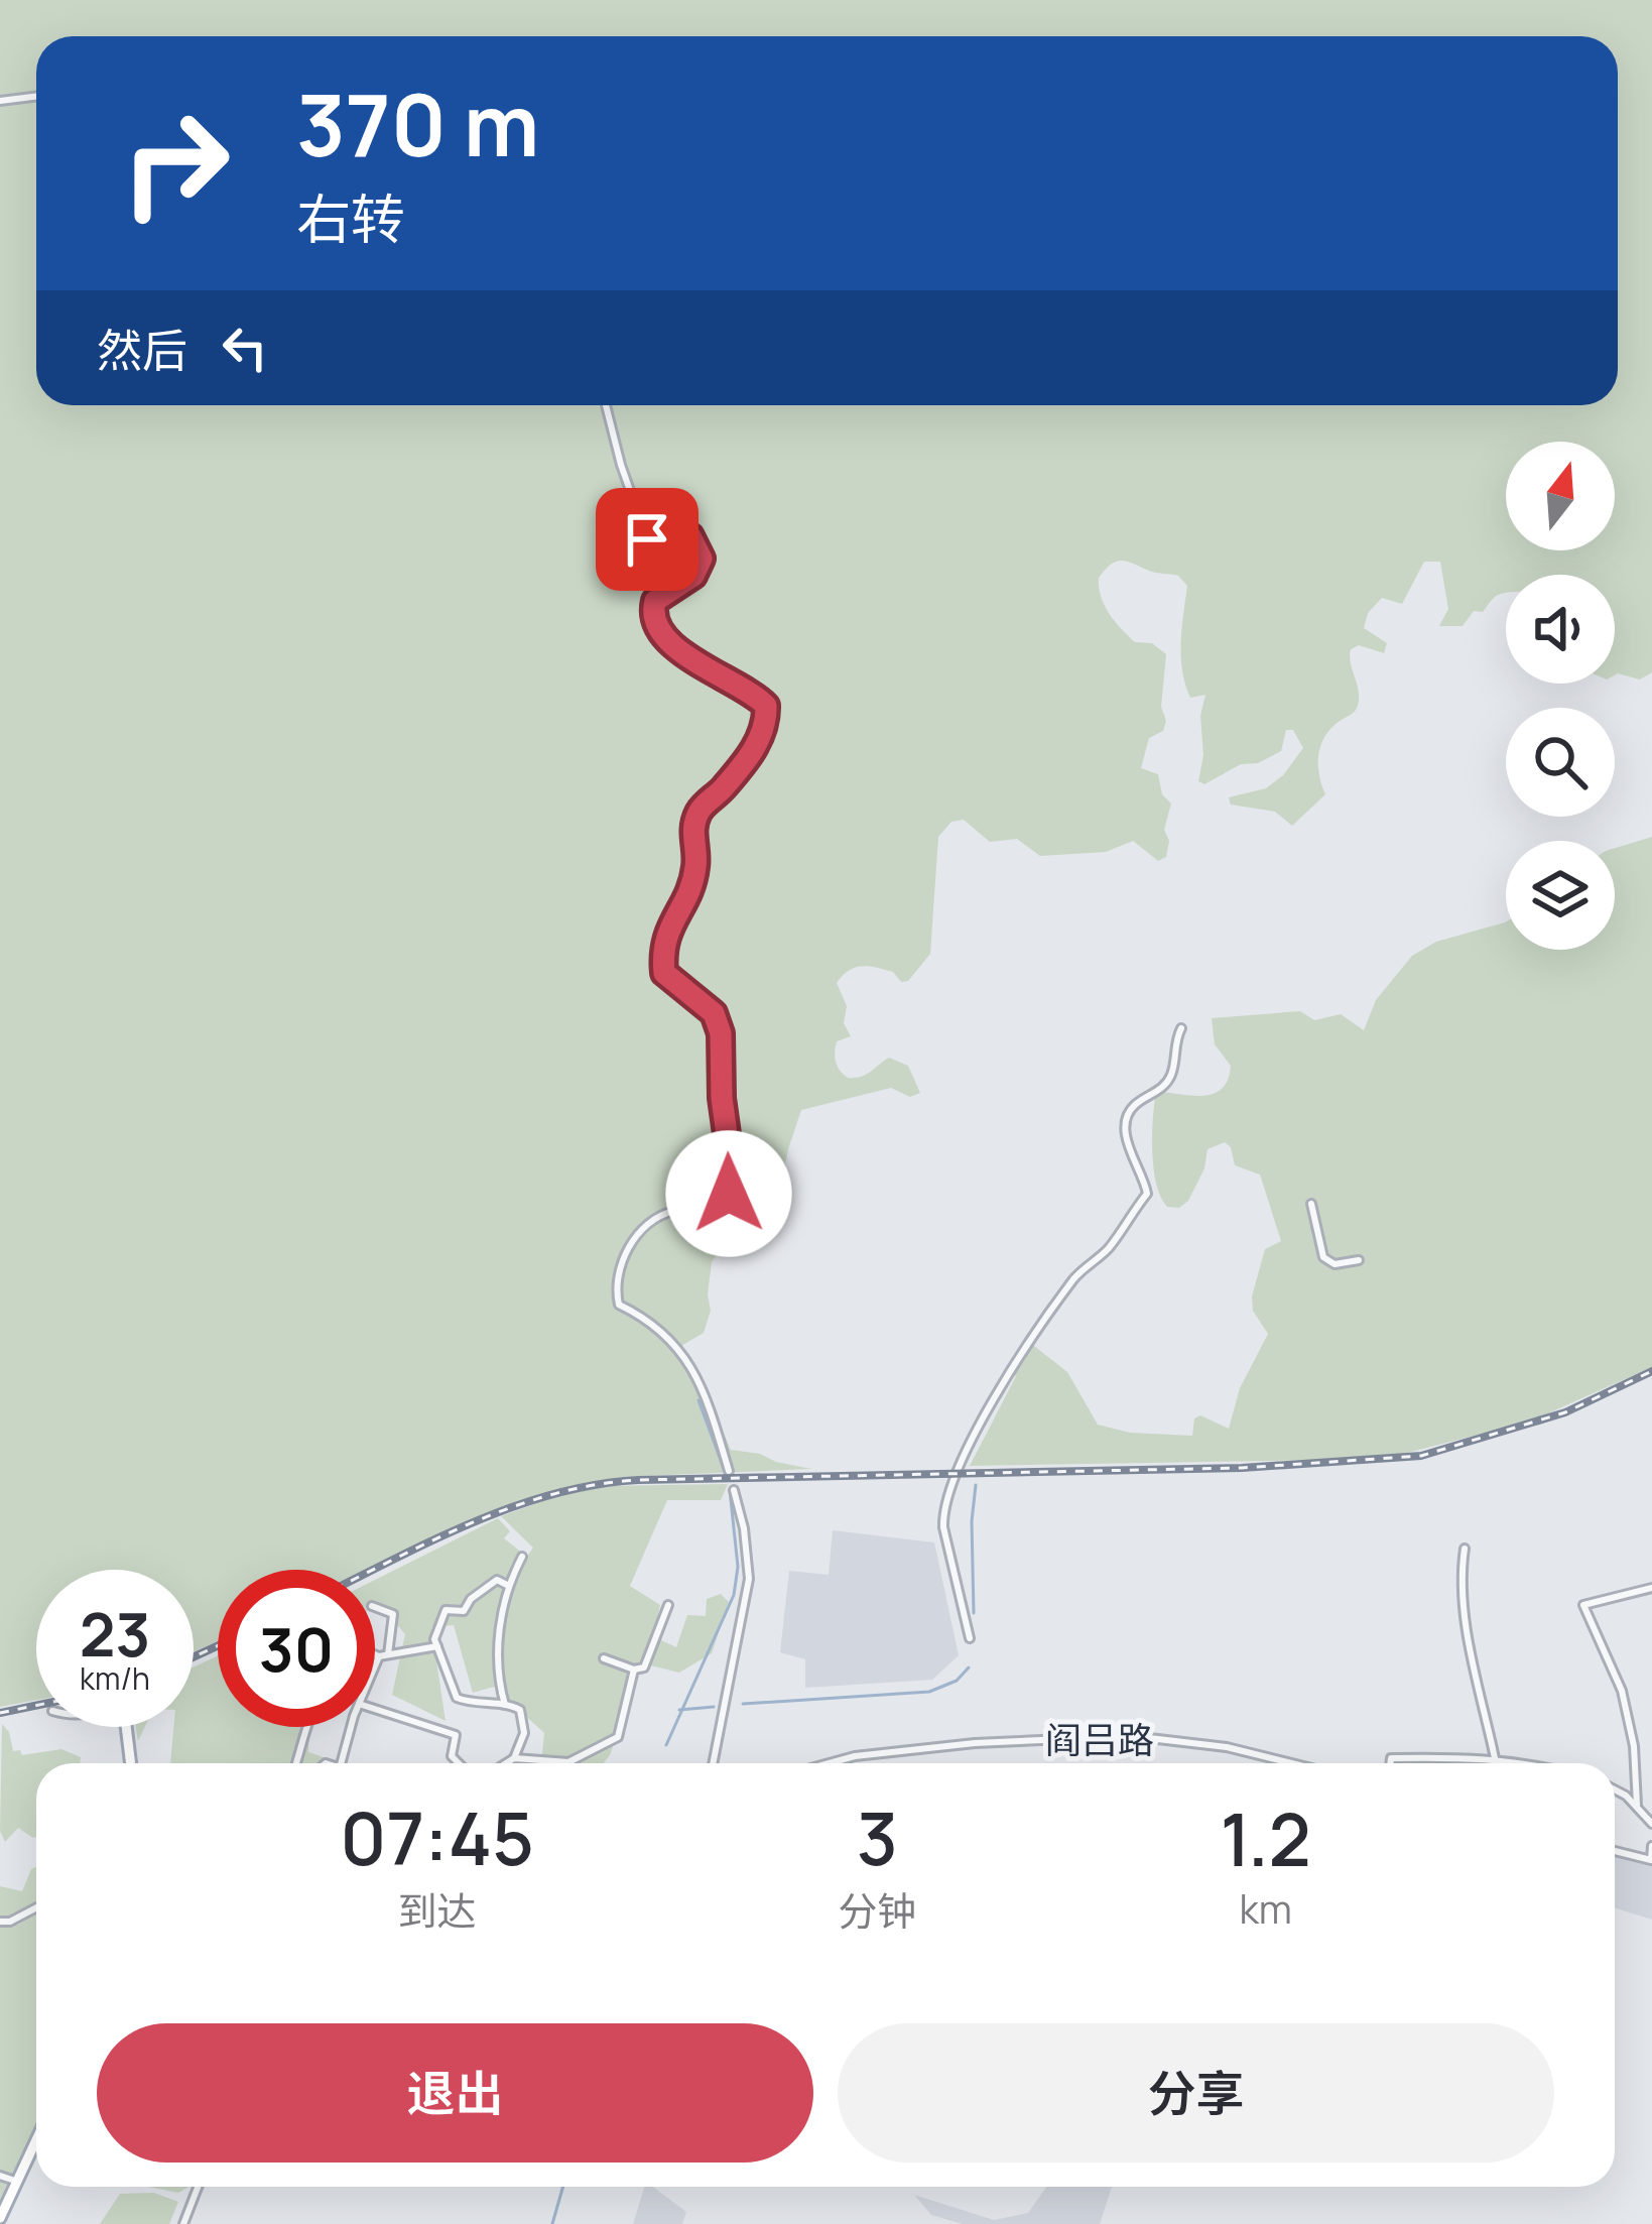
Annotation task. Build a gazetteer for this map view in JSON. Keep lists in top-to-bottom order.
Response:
{
  "streets": {
    "street": ["阎吕路"]
  },
  "north": "top",
  "page": {
    "turn": ["370 m", "右转"],
    "then": "然后",
    "speed": "23 km/h",
    "limit": "30",
    "eta": [
      "07:45",
      "到达",
      "3",
      "分钟",
      "1.2",
      "km"
    ],
    "buttons": ["退出", "分享"]
  }
}
